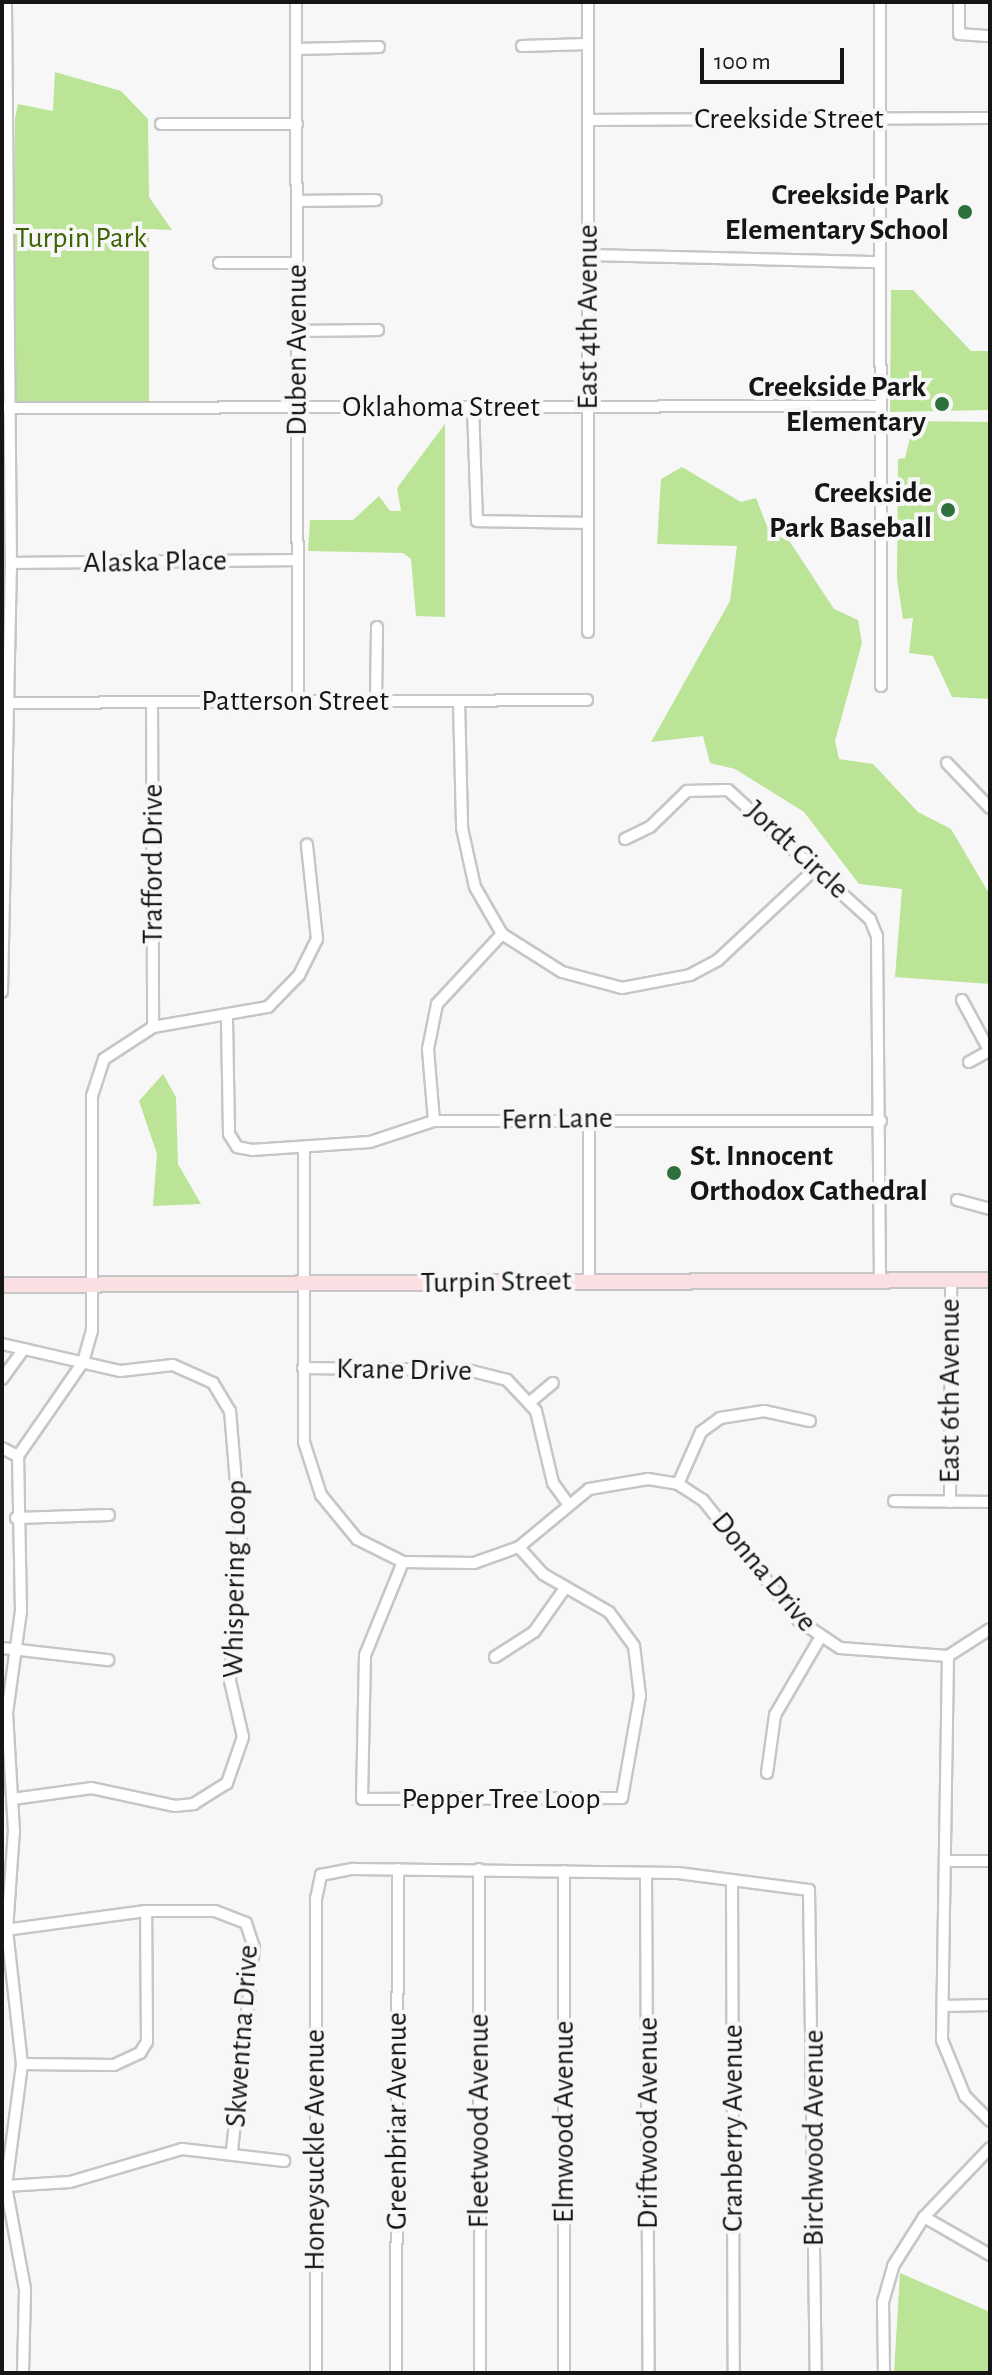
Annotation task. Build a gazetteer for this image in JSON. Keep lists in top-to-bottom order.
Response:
{
  "streets": {
    "street": [
      "Creekside Street",
      "East 4th Avenue",
      "Duben Avenue",
      "Oklahoma Street",
      "Alaska Place",
      "Patterson Street",
      "Jordt Circle",
      "Trafford Drive",
      "Fern Lane",
      "Turpin Street",
      "Krane Drive",
      "East 6th Avenue",
      "Donna Drive",
      "Whispering Loop",
      "Pepper Tree Loop",
      "Skwentna Drive",
      "Greenbriar Avenue",
      "Fleetwood Avenue",
      "Elmwood Avenue",
      "Driftwood Avenue",
      "Cranberry Avenue",
      "Birchwood Avenue",
      "Honeysuckle Avenue"
    ]
  },
  "crossings": [
    ["Creekside Street", "East 4th Avenue"],
    ["East 4th Avenue", "Oklahoma Street"],
    ["Duben Avenue", "Oklahoma Street"],
    ["Duben Avenue", "Alaska Place"],
    ["Duben Avenue", "Patterson Street"],
    ["Patterson Street", "Trafford Drive"],
    ["Jordt Circle", "Fern Lane"],
    ["Turpin Street", "East 6th Avenue"],
    ["Krane Drive", "Pepper Tree Loop"],
    ["Greenbriar Avenue", "Honeysuckle Avenue"],
    ["Cranberry Avenue", "Birchwood Avenue"]
  ],
  "parks": ["Turpin Park"],
  "places": [
    "Creekside Park Elementary School",
    "Creekside Park Elementary",
    "Creekside Park Baseball",
    "St. Innocent Orthodox Cathedral"
  ],
  "scale_bar": "100 m"
}
